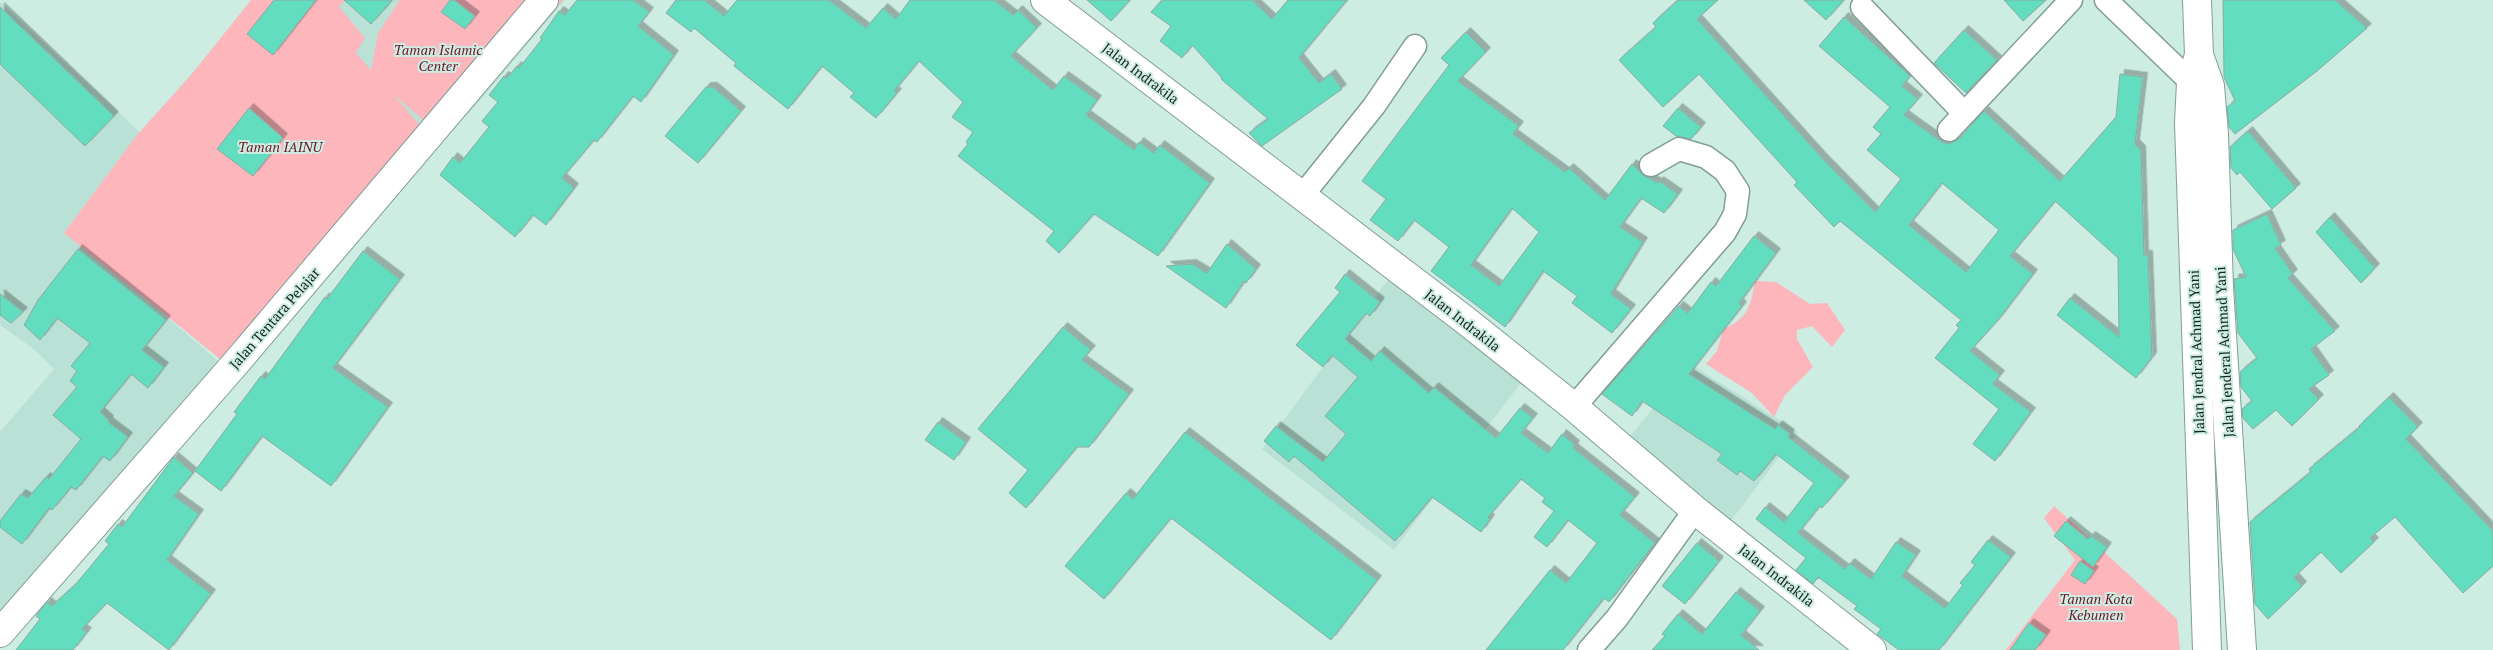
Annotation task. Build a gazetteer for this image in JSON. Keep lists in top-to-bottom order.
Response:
{
  "streets": {
    "main road": [
      "Jalan Indrakila",
      "Jalan Tentara Pelajar",
      "Jalan Jendral Achmad Yani",
      "Jalan Jenderal Achmad Yani"
    ]
  },
  "crossings": [
    ["Jalan Jendral Achmad Yani", "Jalan Jenderal Achmad Yani"]
  ],
  "parks": ["Taman Islamic Center", "Taman IAINU", "Taman Kota Kebumen"]
}
